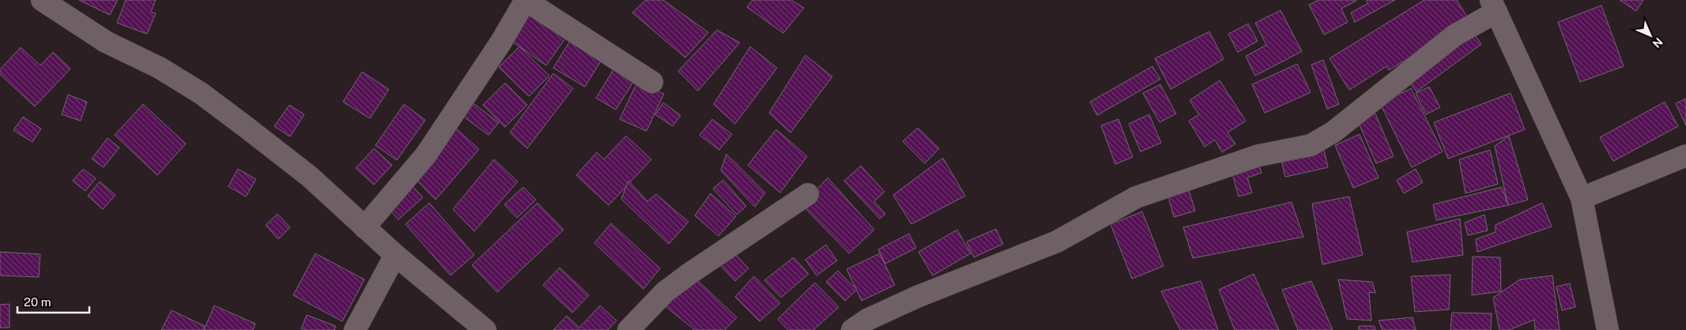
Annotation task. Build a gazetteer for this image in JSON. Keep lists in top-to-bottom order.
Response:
{
  "scale_bar": "20 m",
  "north": "bottom right"
}
